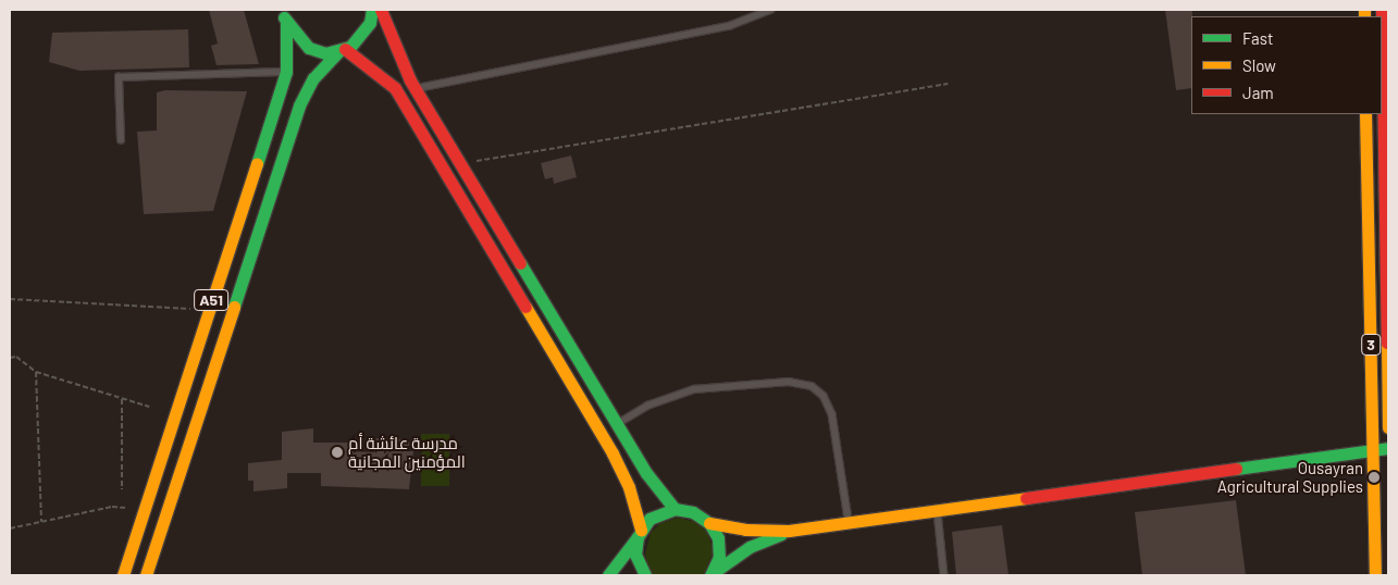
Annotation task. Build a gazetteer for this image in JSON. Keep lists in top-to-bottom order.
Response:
{
  "streets": {
    "main road": ["A51", "3"]
  },
  "places": ["مدرسة عائشة أم المؤمنين المجانية", "Ousayran Agricultural Supplies"],
  "legend": ["Fast", "Slow", "Jam"]
}
